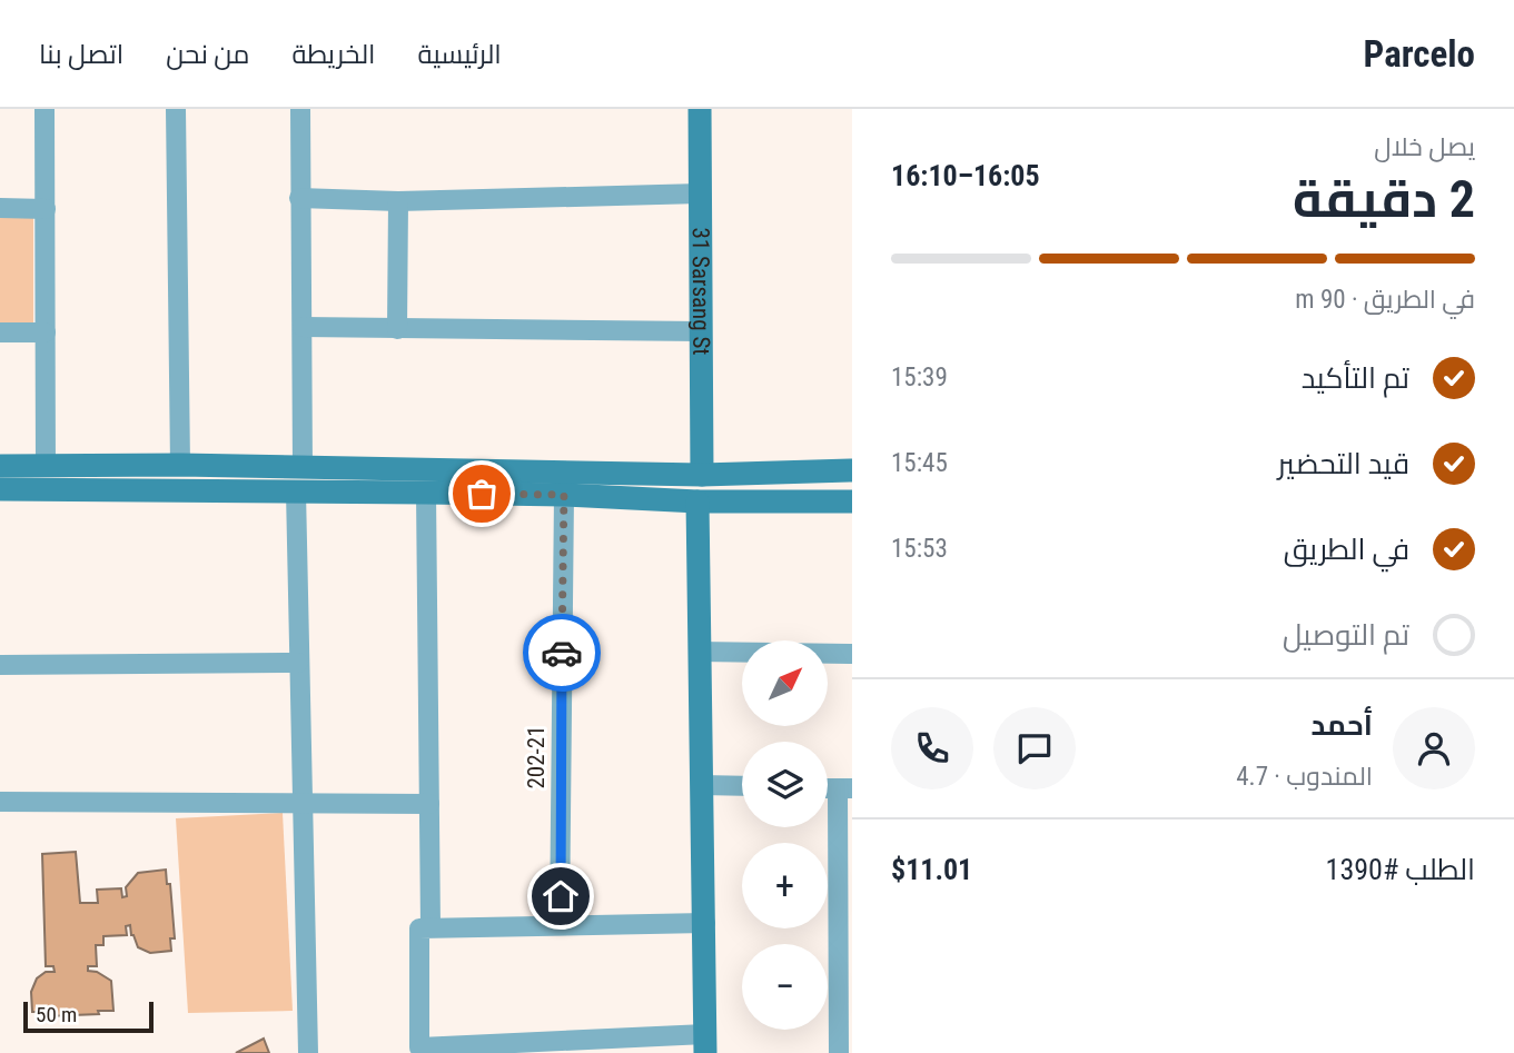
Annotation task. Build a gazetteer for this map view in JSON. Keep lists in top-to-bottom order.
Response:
{
  "streets": {
    "main road": ["31 Sarsang St"],
    "street": ["202-21"]
  },
  "scale_bar": "50 m",
  "north": "top right",
  "page": {
    "header": "Parcelo",
    "nav": [
      "الرئيسية",
      "الخريطة",
      "من نحن",
      "اتصل بنا"
    ],
    "heading": ["2 دقيقة", "يصل خلال", "16:05–16:10"],
    "panel": [
      "أحمد",
      "المندوب · 4.7",
      "الطلب #1390",
      "$11.01"
    ],
    "bar": "في الطريق · 90 m",
    "list": [
      ["تم التأكيد", "15:39"],
      ["قيد التحضير", "15:45"],
      ["في الطريق", "15:53"],
      "تم التوصيل"
    ],
    "map_buttons": ["+", "−"],
    "scale": "50 m"
  }
}
